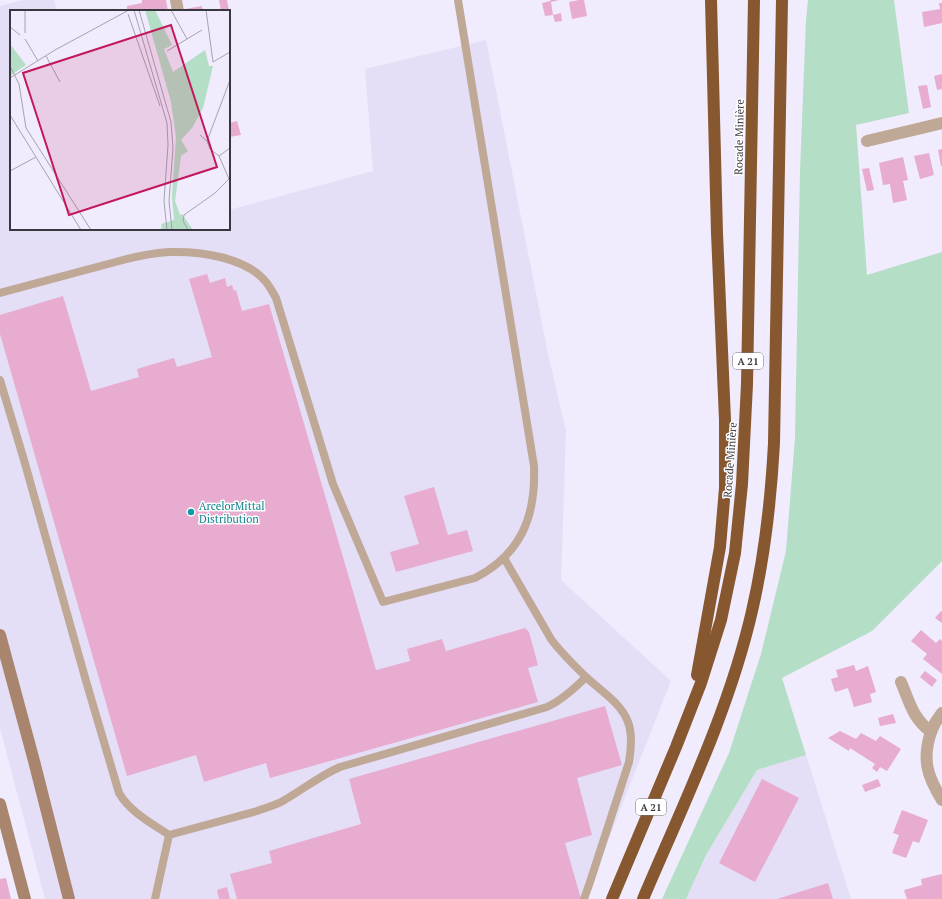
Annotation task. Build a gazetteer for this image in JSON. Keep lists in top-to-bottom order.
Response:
{
  "streets": {
    "highway": ["Rocade Minière", "A 21"]
  },
  "places": ["ArcelorMittal Distribution"]
}
